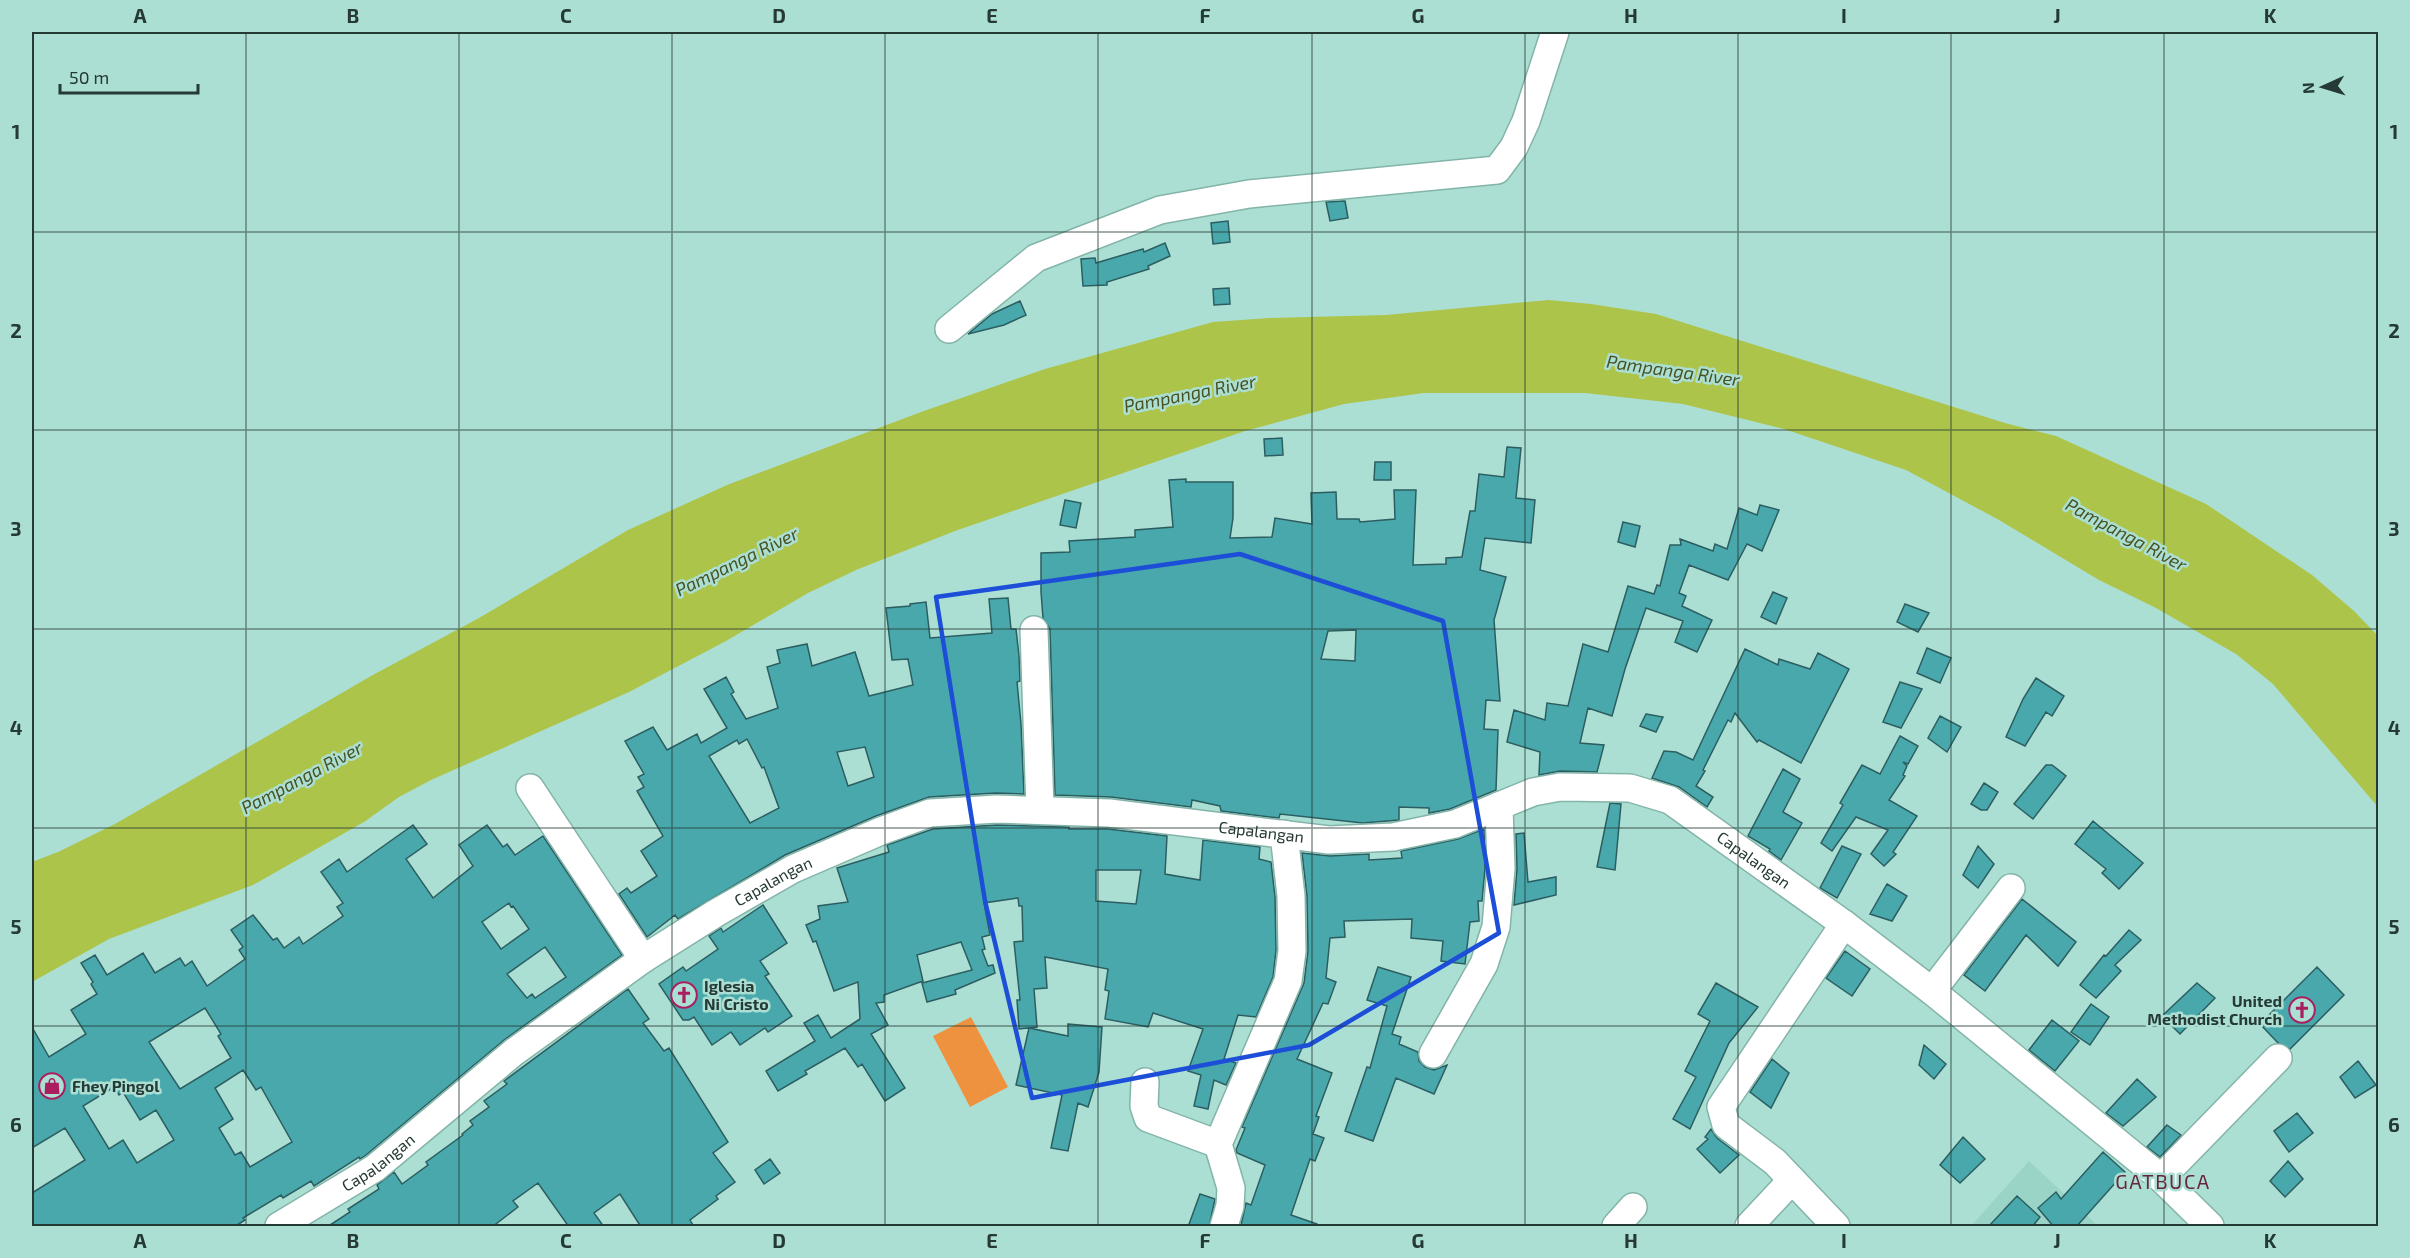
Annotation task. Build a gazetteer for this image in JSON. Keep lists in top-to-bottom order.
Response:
{
  "streets": {
    "street": ["Capalangan"]
  },
  "districts": ["GATBUCA"],
  "water": ["Pampanga River"],
  "places": {
    "church": ["Iglesia Ni Cristo", "United Methodist Church"],
    "shop": ["Fhey Pingol"]
  },
  "scale_bar": "50 m",
  "north": "left",
  "grid": {
    "columns": [
      "A",
      "B",
      "C",
      "D",
      "E",
      "F",
      "G",
      "H",
      "I",
      "J",
      "K"
    ],
    "rows": [
      "1",
      "2",
      "3",
      "4",
      "5",
      "6"
    ]
  }
}
